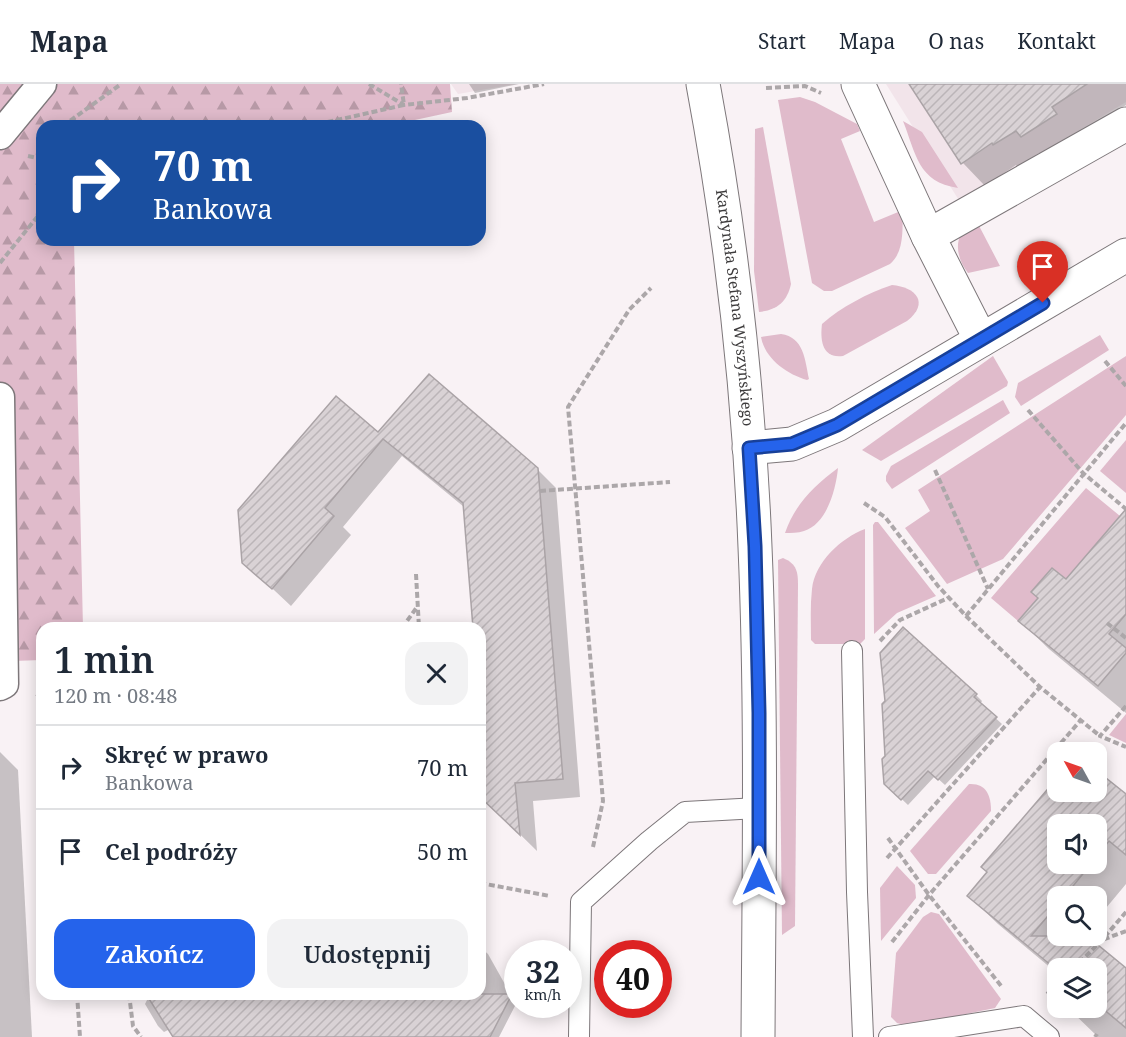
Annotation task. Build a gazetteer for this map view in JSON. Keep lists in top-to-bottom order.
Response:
{
  "streets": {
    "street": ["Kardynała Stefana Wyszyńskiego"]
  },
  "north": "top left",
  "page": {
    "header": "Mapa",
    "nav": [
      "Start",
      "Mapa",
      "O nas",
      "Kontakt"
    ],
    "turn": ["70 m", "Bankowa"],
    "heading": ["1 min", "120 m · 08:48"],
    "list": [
      {
        "name": "Skręć w prawo",
        "note": "Bankowa",
        "value": "70 m"
      },
      {
        "name": "Cel podróży",
        "value": "50 m"
      }
    ],
    "buttons": ["Zakończ", "Udostępnij"],
    "speed": "32 km/h",
    "limit": "40"
  }
}
